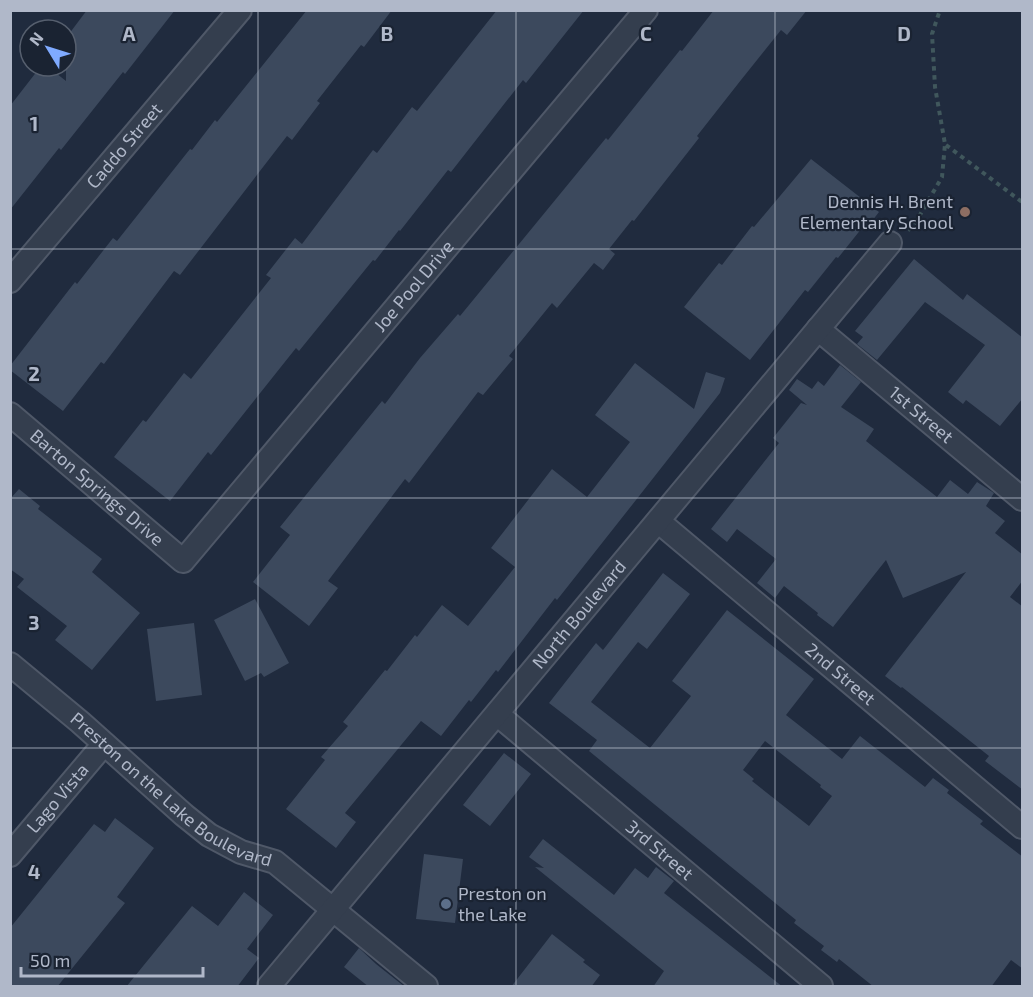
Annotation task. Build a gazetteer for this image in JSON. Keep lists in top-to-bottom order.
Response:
{
  "streets": {
    "street": [
      "Caddo Street",
      "Joe Pool Drive",
      "1st Street",
      "Barton Springs Drive",
      "North Boulevard",
      "2nd Street",
      "Preston on the Lake Boulevard",
      "Lago Vista",
      "3rd Street"
    ]
  },
  "crossings": [
    ["Joe Pool Drive", "Barton Springs Drive"],
    ["1st Street", "North Boulevard"],
    ["North Boulevard", "2nd Street"],
    ["North Boulevard", "Preston on the Lake Boulevard"],
    ["North Boulevard", "3rd Street"],
    ["Preston on the Lake Boulevard", "Lago Vista"]
  ],
  "places": ["Dennis H. Brent Elementary School", "Preston on the Lake"],
  "scale_bar": "50 m",
  "north": "top left",
  "grid": {
    "columns": [
      "A",
      "B",
      "C",
      "D"
    ],
    "rows": [
      "1",
      "2",
      "3",
      "4"
    ]
  }
}
